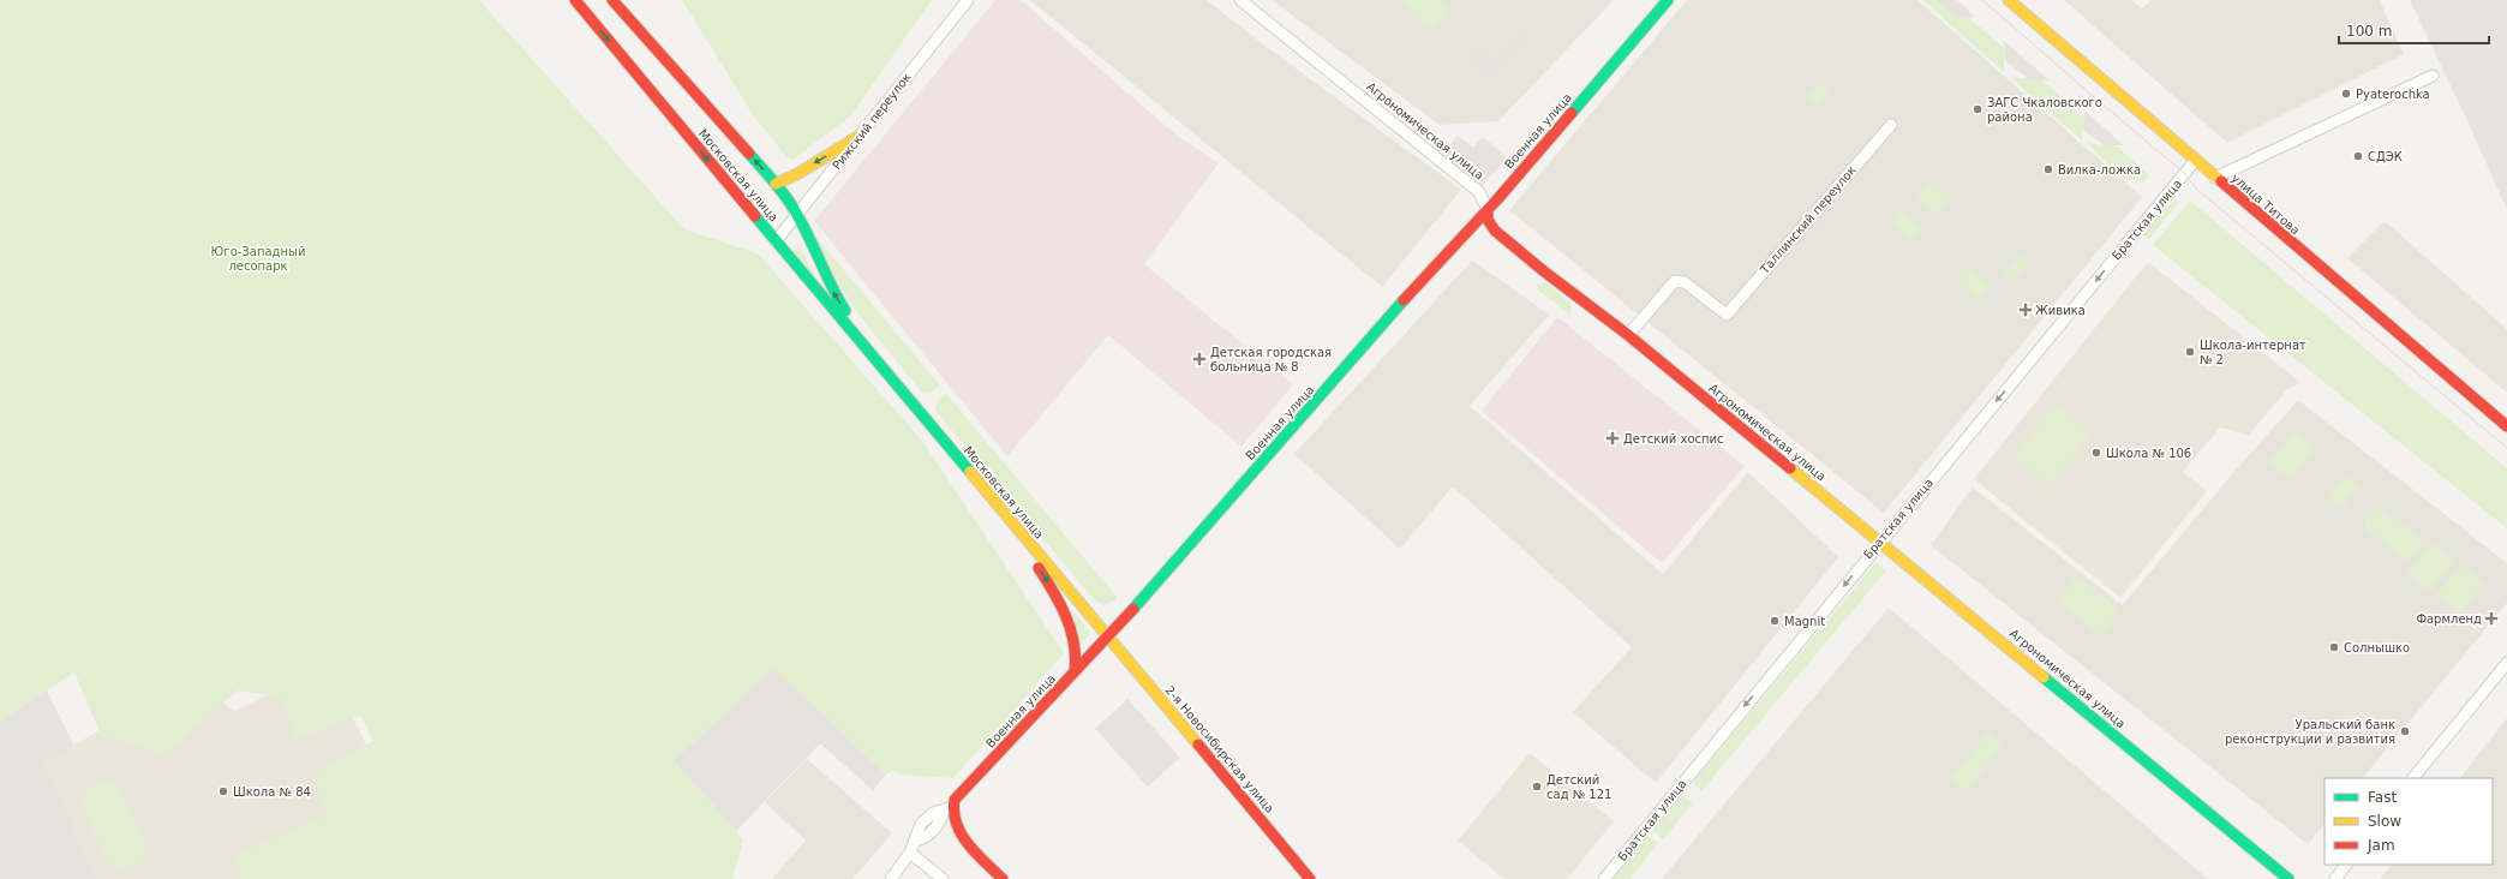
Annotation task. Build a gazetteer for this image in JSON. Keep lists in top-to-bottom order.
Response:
{
  "streets": {
    "main road": [
      "Агрономическая улица",
      "Военная улица",
      "Московская улица",
      "улица Титова",
      "2-я Новосибирская улица"
    ],
    "street": ["Рижский переулок", "Таллинский переулок", "Братская улица"]
  },
  "crossings": [
    ["Рижский переулок", "Московская улица"],
    ["Агрономическая улица", "Военная улица"],
    ["Агрономическая улица", "Таллинский переулок"],
    ["Агрономическая улица", "Братская улица"],
    ["Военная улица", "Московская улица"],
    ["Военная улица", "2-я Новосибирская улица"],
    ["Московская улица", "2-я Новосибирская улица"],
    ["улица Титова", "Братская улица"]
  ],
  "one_way": ["Братская улица"],
  "parks": ["Юго-Западный лесопарк"],
  "places": {
    "other": [
      "Pyaterochka",
      "ЗАГС Чкаловского района",
      "СДЭК",
      "Вилка-ложка",
      "Школа-интернат № 2",
      "Школа № 106",
      "Magnit",
      "Солнышко",
      "Уральский банк реконструкции и развития",
      "Детский сад № 121",
      "Школа № 84"
    ],
    "health": [
      "Живика",
      "Детская городская больница № 8",
      "Детский хоспис",
      "Фармленд"
    ]
  },
  "legend": ["Fast", "Slow", "Jam"],
  "scale_bar": "100 m"
}
